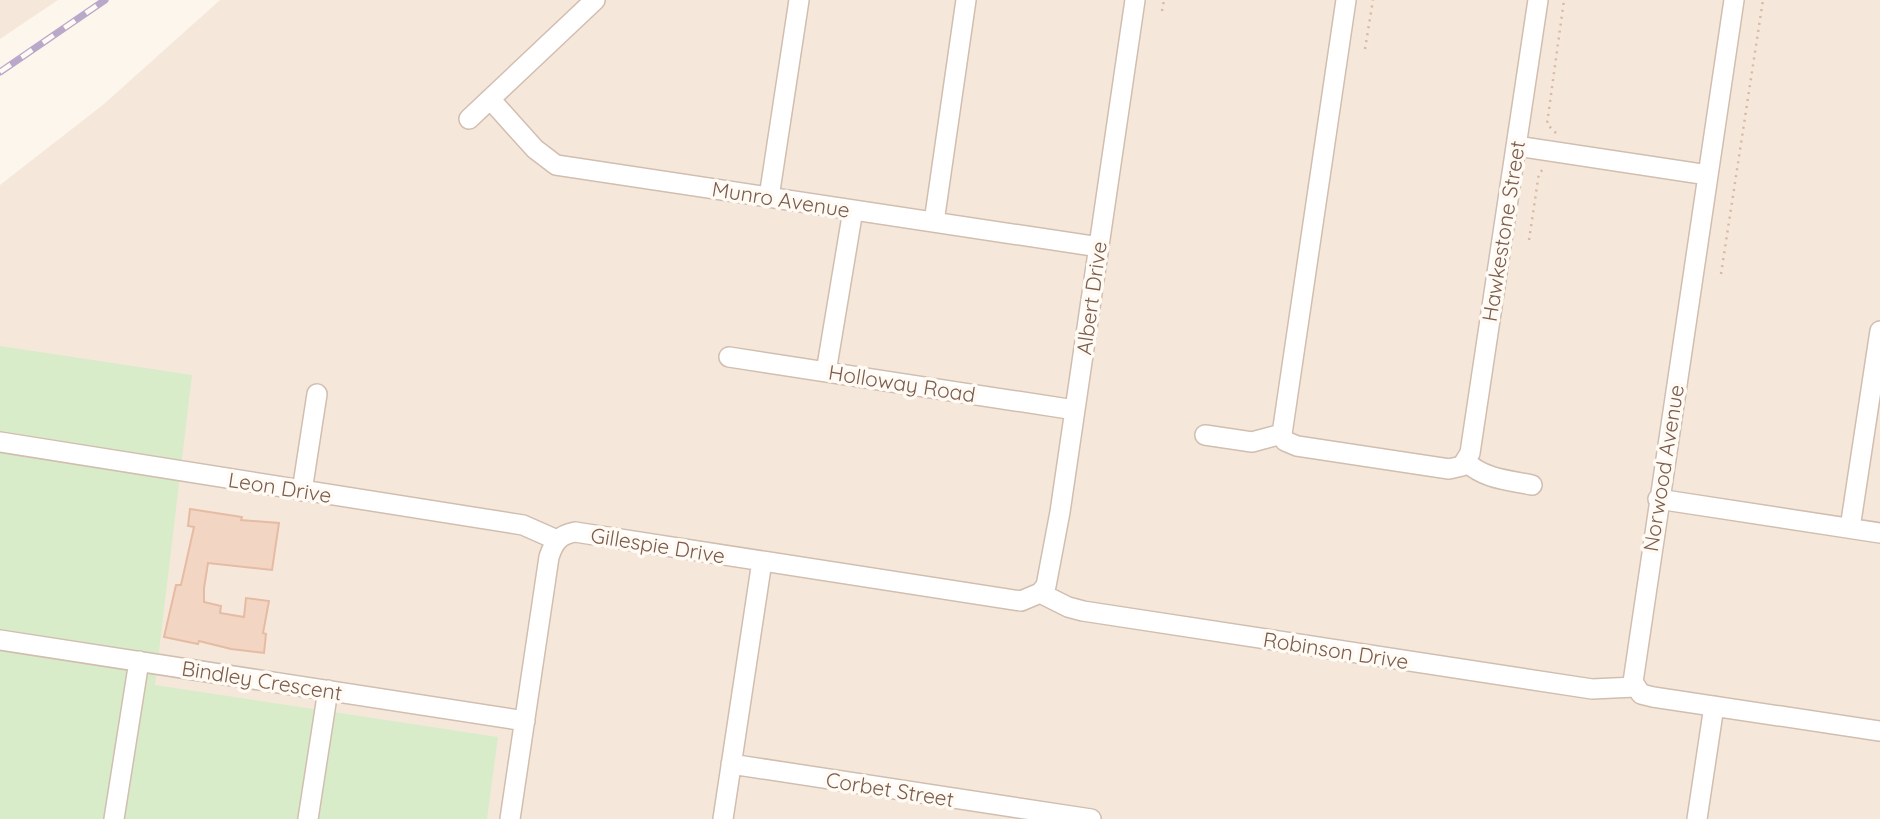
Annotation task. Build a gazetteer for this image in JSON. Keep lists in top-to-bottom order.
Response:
{
  "streets": {
    "street": [
      "Munro Avenue",
      "Hawkestone Street",
      "Albert Drive",
      "Holloway Road",
      "Norwood Avenue",
      "Leon Drive",
      "Gillespie Drive",
      "Robinson Drive",
      "Bindley Crescent",
      "Corbet Street"
    ]
  },
  "crossings": [
    ["Munro Avenue", "Albert Drive"],
    ["Albert Drive", "Holloway Road"],
    ["Albert Drive", "Gillespie Drive"],
    ["Albert Drive", "Robinson Drive"],
    ["Norwood Avenue", "Robinson Drive"],
    ["Leon Drive", "Gillespie Drive"],
    ["Gillespie Drive", "Robinson Drive"]
  ]
}
